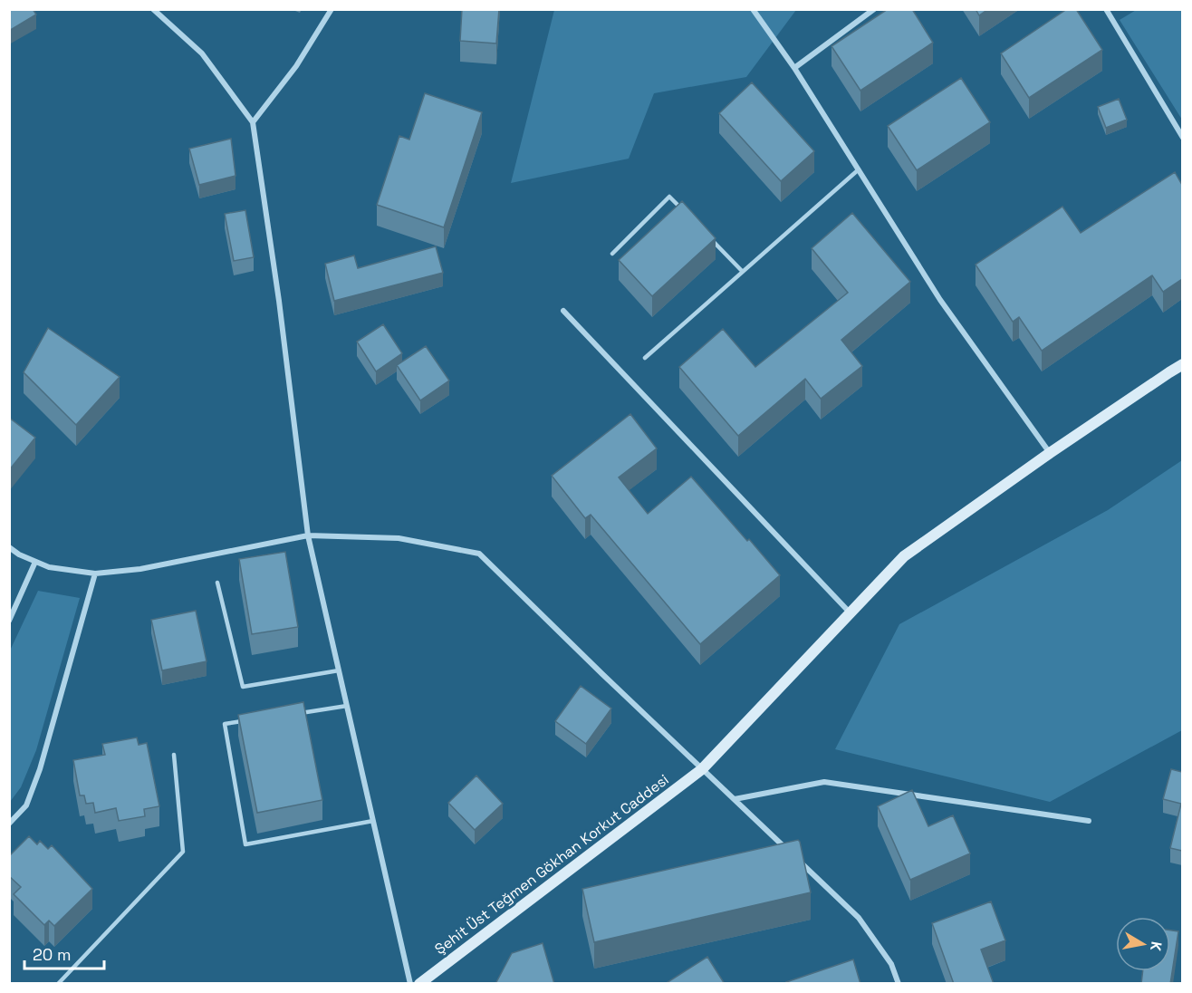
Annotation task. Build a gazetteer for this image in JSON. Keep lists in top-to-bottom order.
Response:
{
  "streets": {
    "street": ["Şehit Üst Teğmen Gökhan Korkut Caddesi"]
  },
  "scale_bar": "20 m",
  "north": "right"
}
